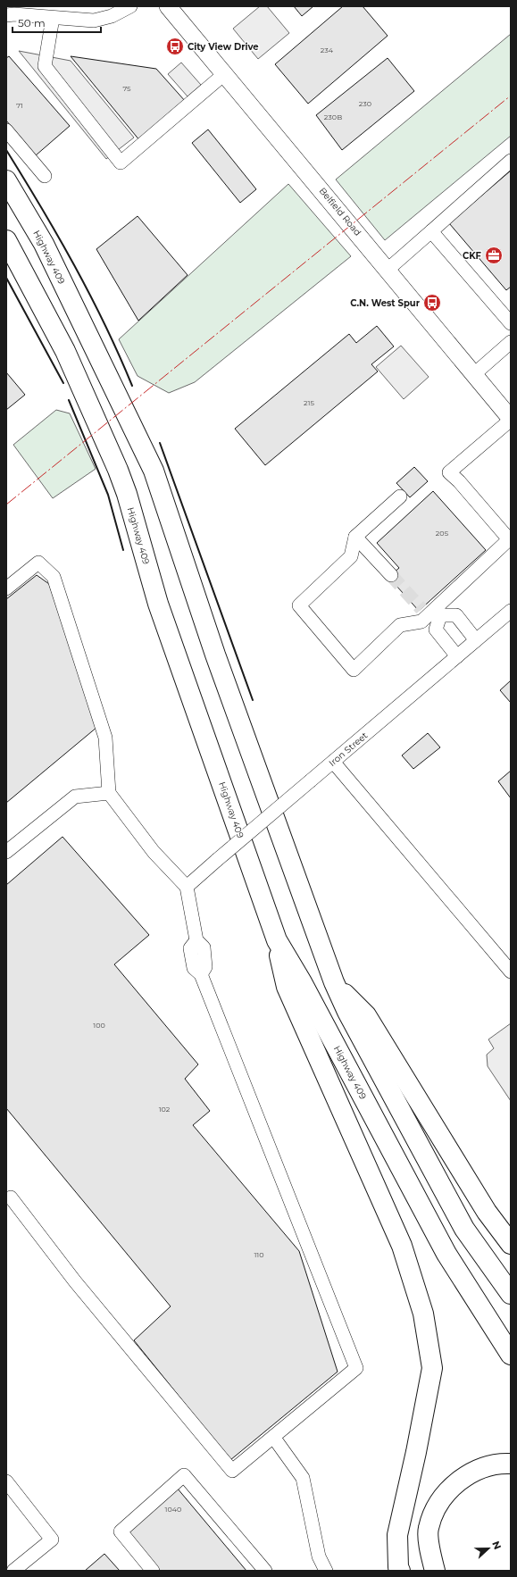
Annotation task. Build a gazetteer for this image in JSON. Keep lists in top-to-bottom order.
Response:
{
  "streets": {
    "highway": ["Highway 409"],
    "main road": ["Belfield Road"],
    "street": ["Iron Street"]
  },
  "places": {
    "bus stop": ["City View Drive", "C.N. West Spur"],
    "office": ["CKF"]
  },
  "house_numbers": [
    "234",
    "75",
    "230",
    "71",
    "230B",
    "215",
    "205",
    "100",
    "102",
    "110",
    "1040"
  ],
  "scale_bar": "50 m",
  "north": "right"
}
